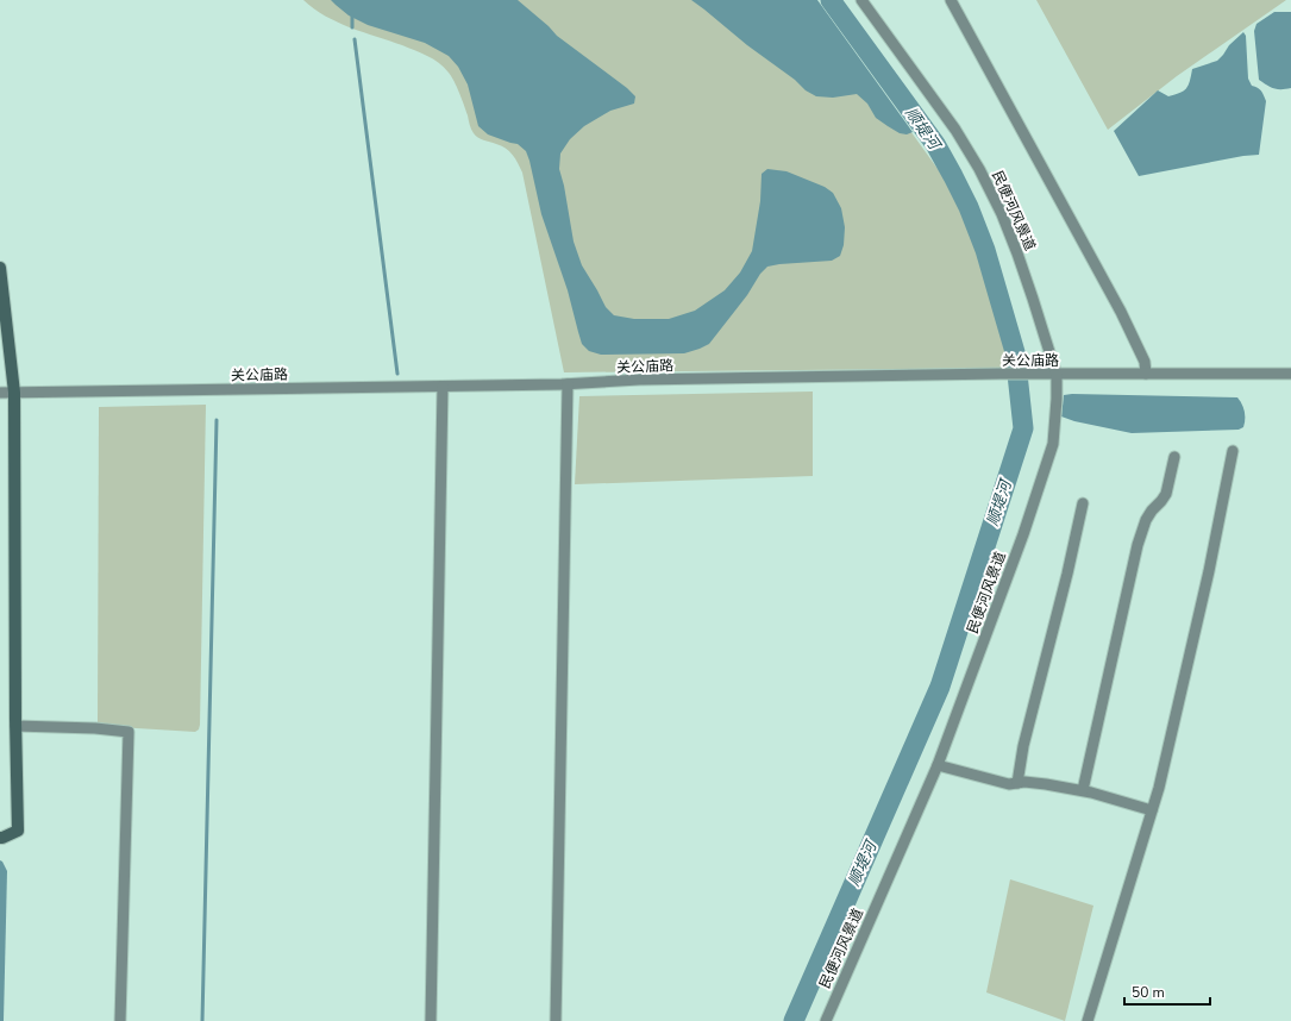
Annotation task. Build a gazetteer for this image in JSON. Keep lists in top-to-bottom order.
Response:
{
  "streets": {
    "street": ["民便河风景道", "关公庙路"]
  },
  "crossings": [
    ["民便河风景道", "关公庙路"]
  ],
  "water": ["顺堤河"],
  "scale_bar": "50 m"
}
